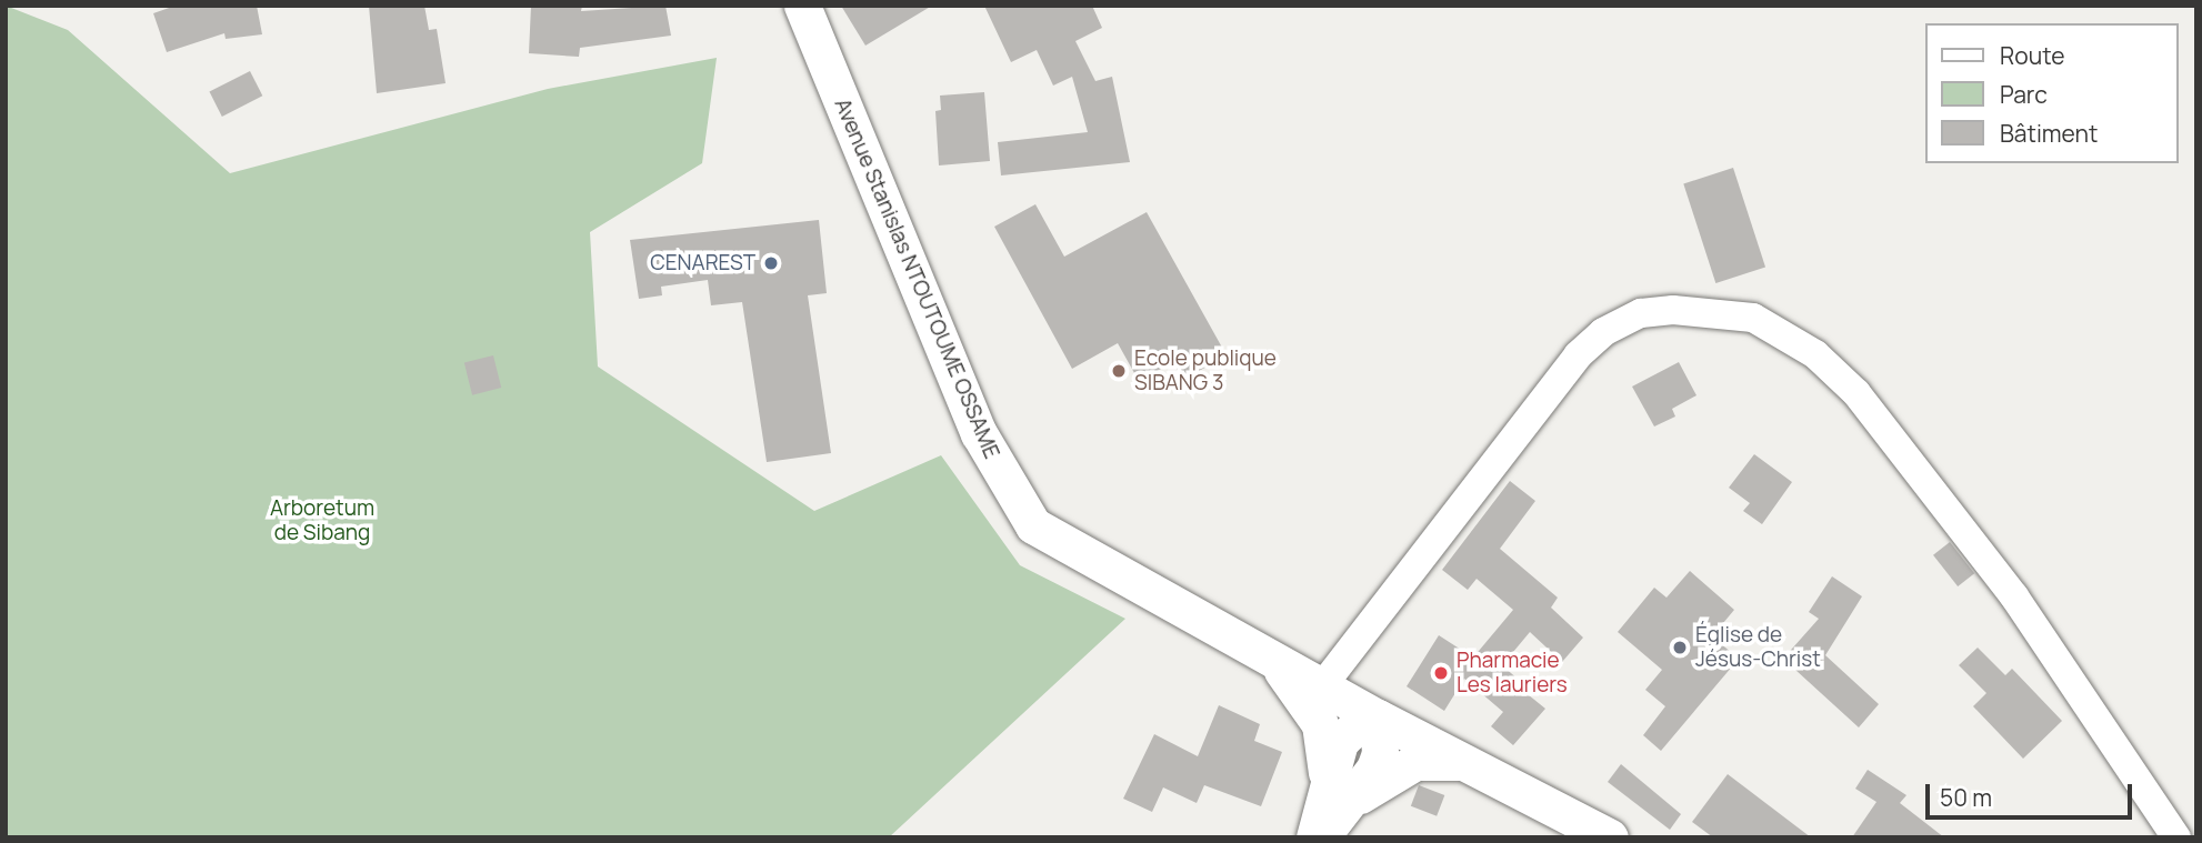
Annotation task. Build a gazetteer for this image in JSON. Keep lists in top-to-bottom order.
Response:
{
  "streets": {
    "street": ["Avenue Stanislas NTOUTOUME OSSAME"]
  },
  "parks": ["Arboretum de Sibang"],
  "places": [
    "CENAREST",
    "Ecole publique SIBANG 3",
    "Église de Jésus-Christ",
    "Pharmacie Les lauriers"
  ],
  "legend": ["Route", "Parc", "Bâtiment"],
  "scale_bar": "50 m"
}
